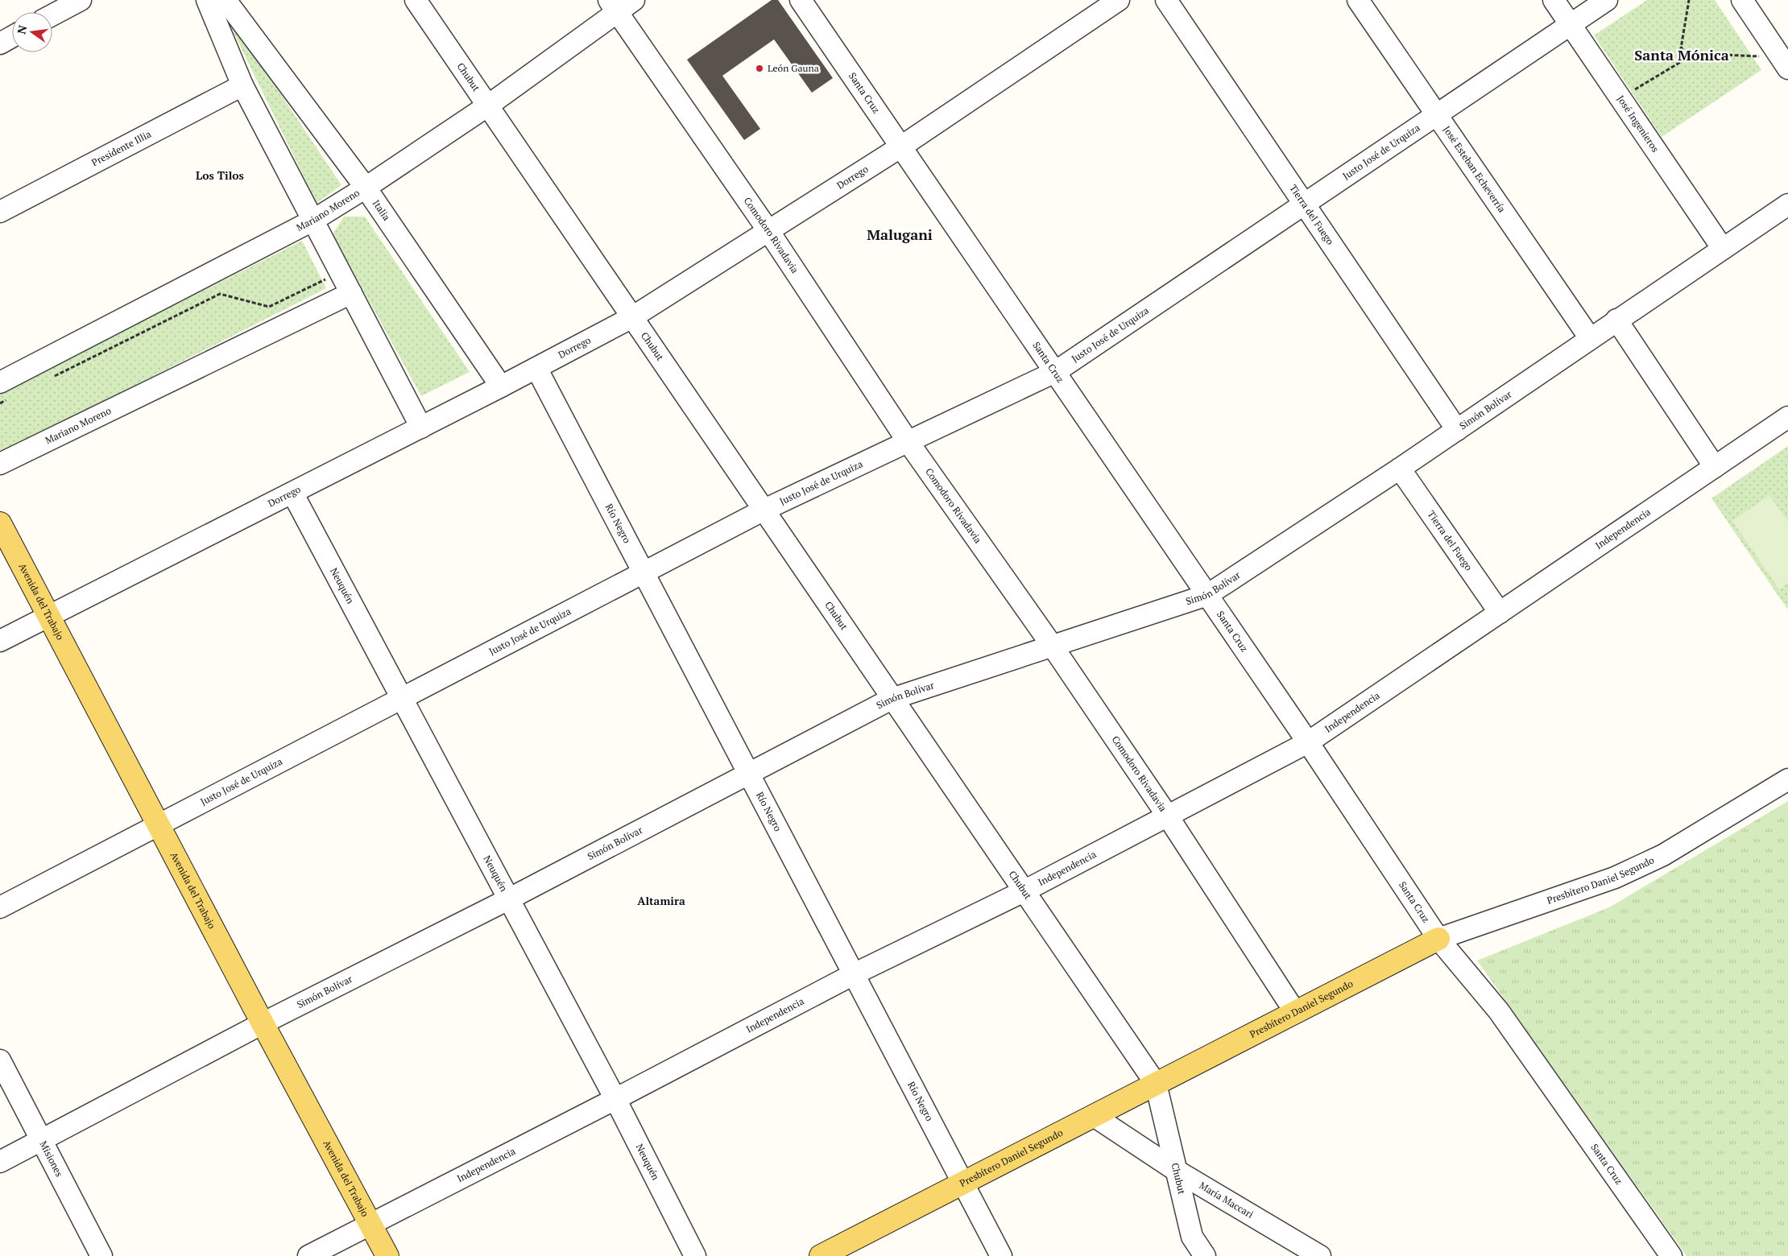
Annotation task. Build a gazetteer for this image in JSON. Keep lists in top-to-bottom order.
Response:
{
  "streets": {
    "main road": ["Avenida del Trabajo", "Presbítero Daniel Segundo"],
    "street": [
      "Chubut",
      "Santa Cruz",
      "José Ingenieros",
      "Presidente Illia",
      "Justo José de Urquiza",
      "José Esteban Echeverría",
      "Dorrego",
      "Mariano Moreno",
      "Italia",
      "Tierra del Fuego",
      "Comodoro Rivadavia",
      "Simón Bolívar",
      "Río Negro",
      "Independencia",
      "Neuquén",
      "Misiones",
      "María Maccari"
    ]
  },
  "crossings": [
    ["Chubut", "Justo José de Urquiza"],
    ["Chubut", "Dorrego"],
    ["Chubut", "Mariano Moreno"],
    ["Chubut", "Simón Bolívar"],
    ["Chubut", "Independencia"],
    ["Chubut", "Presbítero Daniel Segundo"],
    ["Chubut", "María Maccari"],
    ["Santa Cruz", "Justo José de Urquiza"],
    ["Santa Cruz", "Dorrego"],
    ["Santa Cruz", "Simón Bolívar"],
    ["Santa Cruz", "Independencia"],
    ["Santa Cruz", "Presbítero Daniel Segundo"],
    ["José Ingenieros", "Justo José de Urquiza"],
    ["José Ingenieros", "Simón Bolívar"],
    ["Justo José de Urquiza", "José Esteban Echeverría"],
    ["Justo José de Urquiza", "Tierra del Fuego"],
    ["Justo José de Urquiza", "Comodoro Rivadavia"],
    ["Justo José de Urquiza", "Río Negro"],
    ["Justo José de Urquiza", "Neuquén"],
    ["Justo José de Urquiza", "Avenida del Trabajo"],
    ["José Esteban Echeverría", "Simón Bolívar"],
    ["Dorrego", "Italia"],
    ["Dorrego", "Comodoro Rivadavia"],
    ["Dorrego", "Río Negro"],
    ["Dorrego", "Neuquén"],
    ["Dorrego", "Avenida del Trabajo"],
    ["Mariano Moreno", "Italia"],
    ["Mariano Moreno", "Comodoro Rivadavia"],
    ["Tierra del Fuego", "Simón Bolívar"],
    ["Tierra del Fuego", "Independencia"],
    ["Comodoro Rivadavia", "Simón Bolívar"],
    ["Comodoro Rivadavia", "Independencia"],
    ["Comodoro Rivadavia", "Presbítero Daniel Segundo"],
    ["Simón Bolívar", "Río Negro"],
    ["Simón Bolívar", "Neuquén"],
    ["Simón Bolívar", "Avenida del Trabajo"],
    ["Simón Bolívar", "Misiones"],
    ["Río Negro", "Independencia"],
    ["Río Negro", "Presbítero Daniel Segundo"],
    ["Independencia", "Neuquén"],
    ["Independencia", "Avenida del Trabajo"],
    ["Presbítero Daniel Segundo", "María Maccari"]
  ],
  "districts": [
    "Santa Mónica",
    "Los Tilos",
    "Malugani",
    "Altamira"
  ],
  "places": ["León Gauna"],
  "north": "left"
}
